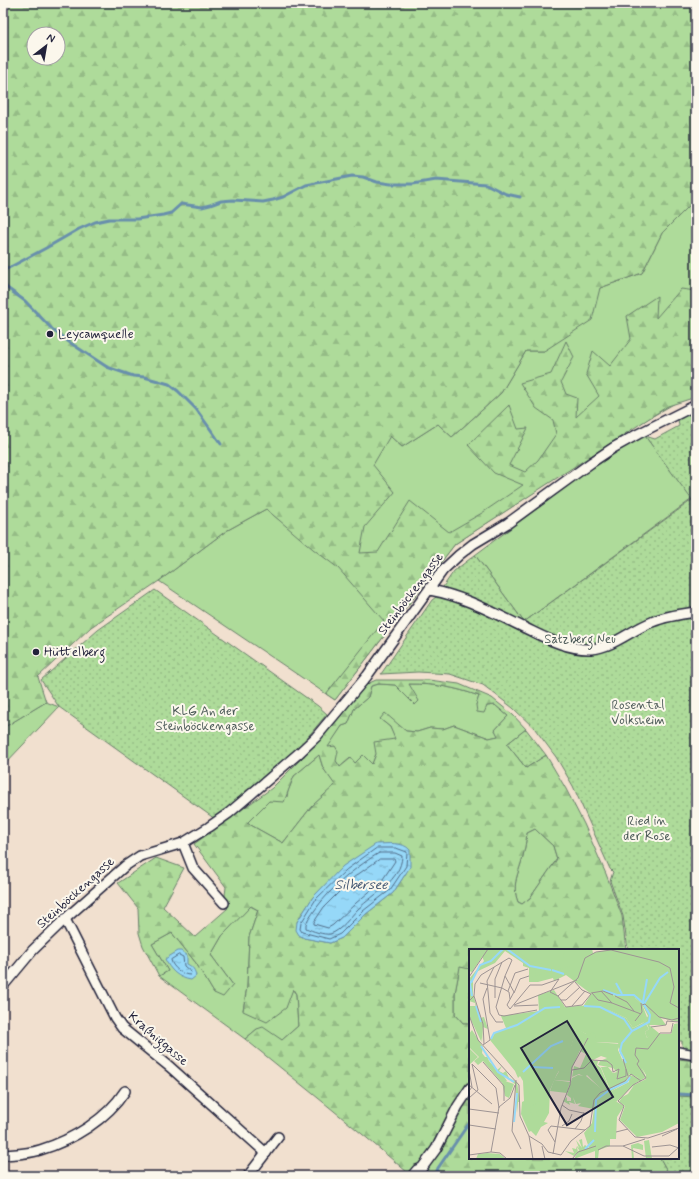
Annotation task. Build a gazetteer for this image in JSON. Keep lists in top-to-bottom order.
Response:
{
  "streets": {
    "street": ["Steinböckengasse", "Kraßniggasse"]
  },
  "crossings": [
    ["Steinböckengasse", "Kraßniggasse"]
  ],
  "water": ["Silbersee"],
  "parks": [
    "Satzberg Neu",
    "Rosental Volksheim",
    "KLG An der Steinböckengasse",
    "Ried in der Rose"
  ],
  "places": ["Leycamquelle", "Hüttelberg"],
  "north": "top right"
}
